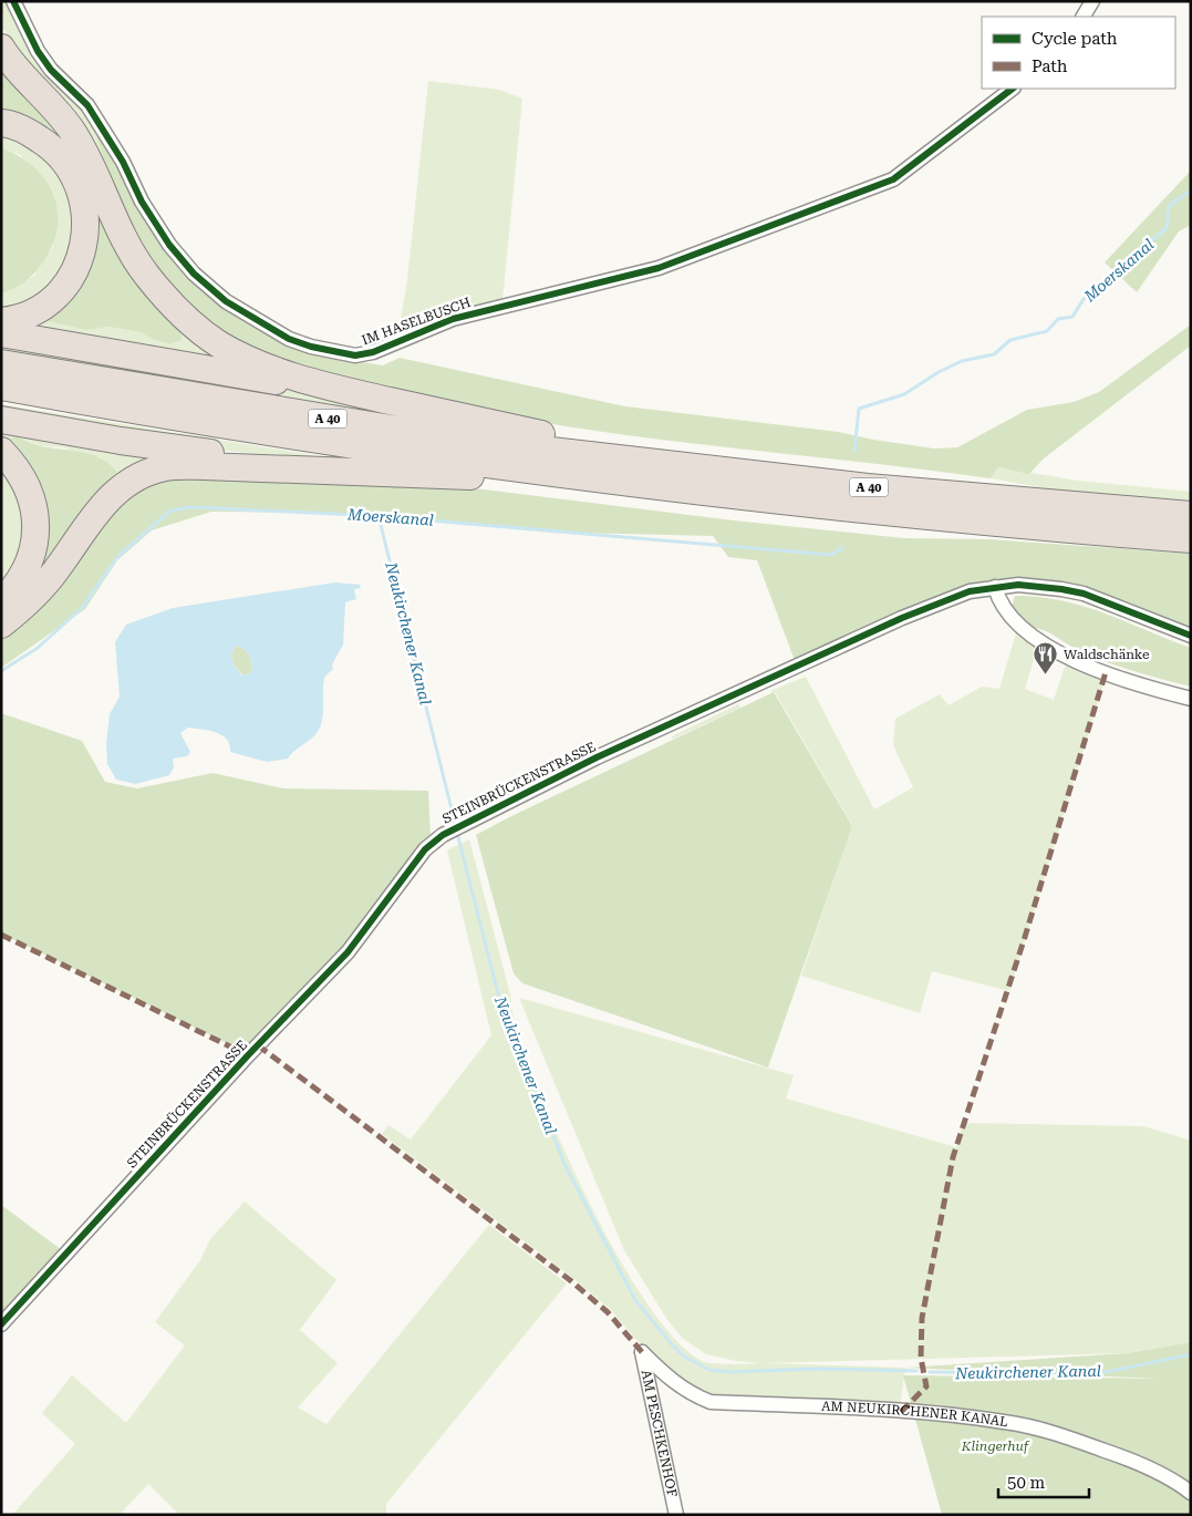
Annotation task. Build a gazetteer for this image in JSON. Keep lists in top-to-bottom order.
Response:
{
  "streets": {
    "highway": ["A 40"],
    "street": [
      "IM HASELBUSCH",
      "STEINBRÜCKENSTRASSE",
      "AM NEUKIRCHENER KANAL",
      "AM PESCHKENHOF"
    ]
  },
  "crossings": [
    ["AM NEUKIRCHENER KANAL", "AM PESCHKENHOF"]
  ],
  "water": ["Moerskanal", "Neukirchener Kanal"],
  "parks": ["Klingerhuf"],
  "places": {
    "restaurant": ["Waldschänke"]
  },
  "legend": ["Cycle path", "Path"],
  "scale_bar": "50 m"
}
